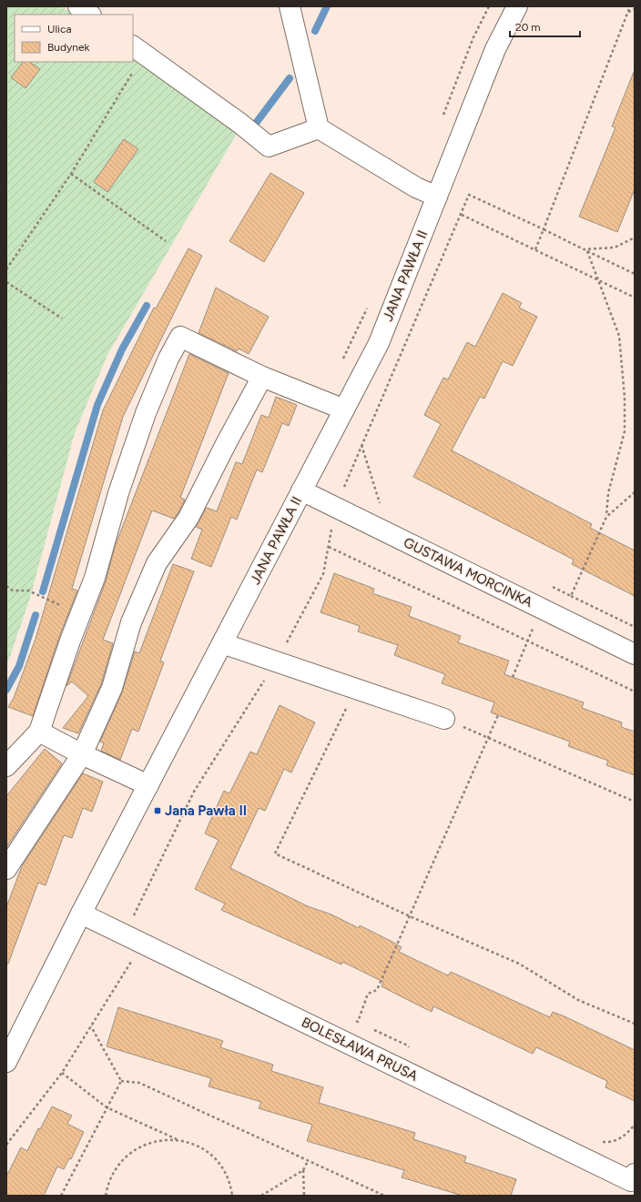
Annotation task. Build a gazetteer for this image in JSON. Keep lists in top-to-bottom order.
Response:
{
  "streets": {
    "street": ["JANA PAWŁA II", "GUSTAWA MORCINKA", "BOLESŁAWA PRUSA"]
  },
  "crossings": [
    ["JANA PAWŁA II", "GUSTAWA MORCINKA"],
    ["JANA PAWŁA II", "BOLESŁAWA PRUSA"]
  ],
  "places": {
    "transit": ["Jana Pawła II"]
  },
  "legend": ["Ulica", "Budynek"],
  "scale_bar": "20 m"
}
